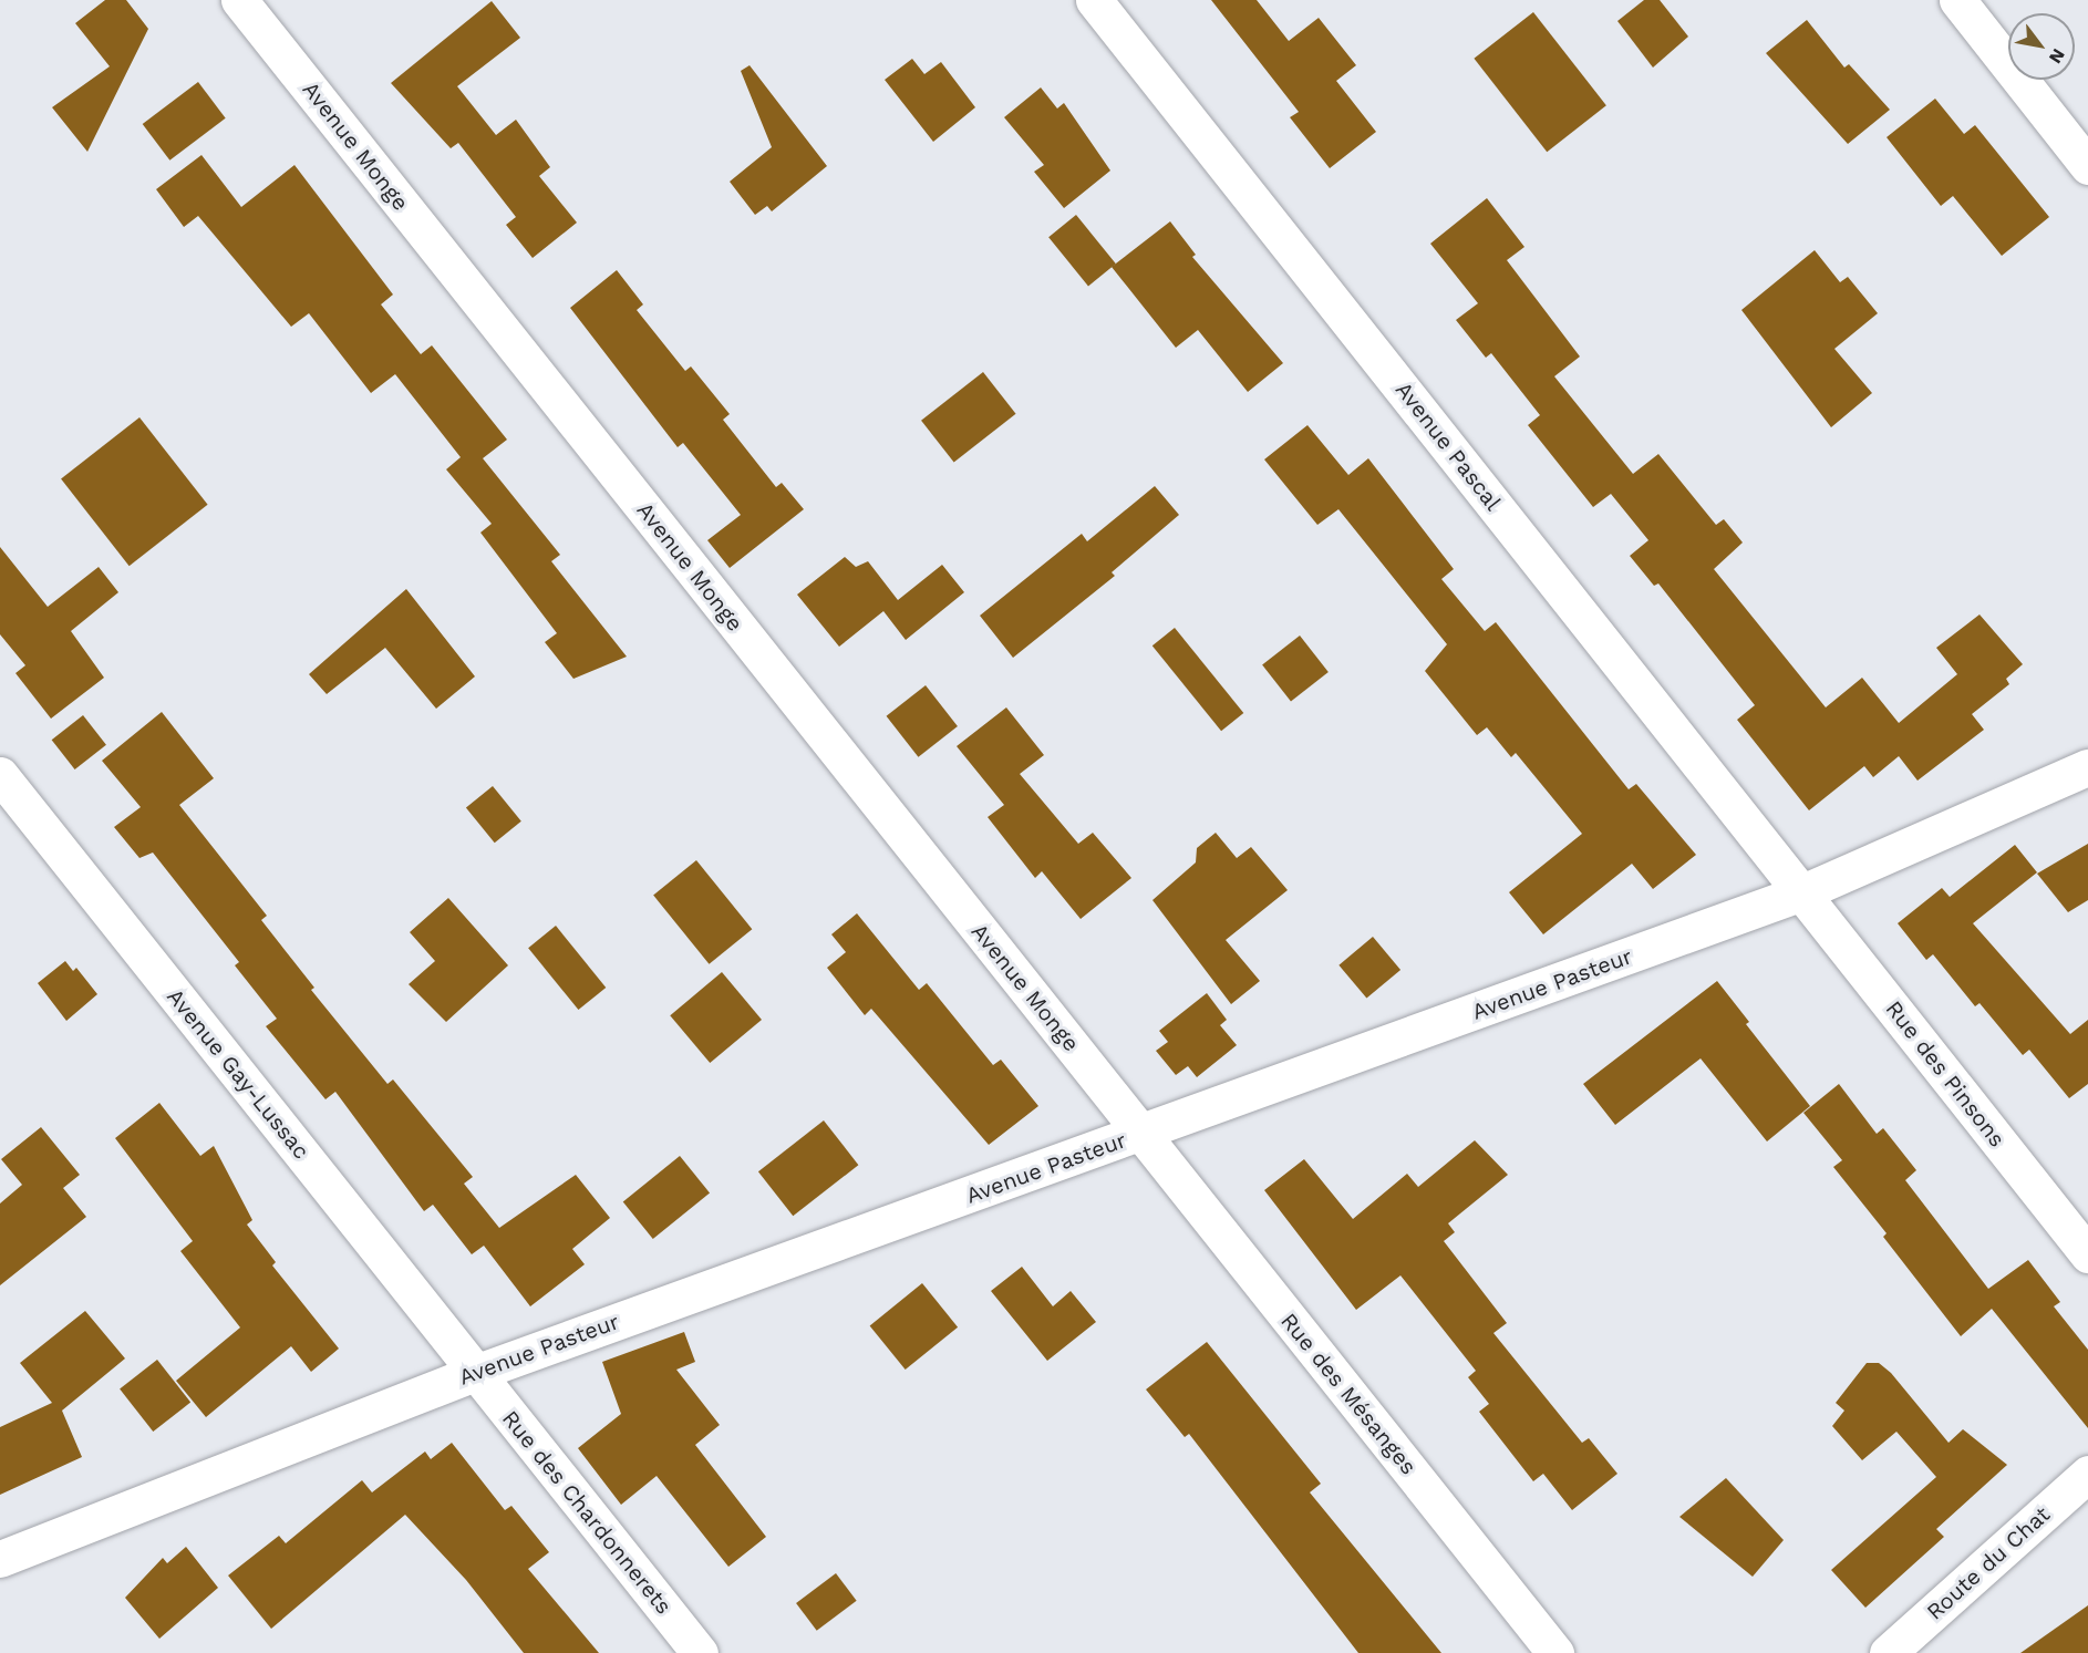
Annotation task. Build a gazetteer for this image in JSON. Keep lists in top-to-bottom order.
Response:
{
  "streets": {
    "street": [
      "Avenue Monge",
      "Avenue Pascal",
      "Avenue Pasteur",
      "Avenue Gay-Lussac",
      "Rue des Pinsons",
      "Rue des Mésanges",
      "Rue des Chardonnerets",
      "Route du Chat"
    ]
  },
  "crossings": [
    ["Avenue Monge", "Avenue Pasteur"],
    ["Avenue Monge", "Rue des Mésanges"],
    ["Avenue Pascal", "Avenue Pasteur"],
    ["Avenue Pascal", "Rue des Pinsons"],
    ["Avenue Pasteur", "Avenue Gay-Lussac"],
    ["Avenue Pasteur", "Rue des Pinsons"],
    ["Avenue Pasteur", "Rue des Mésanges"],
    ["Avenue Pasteur", "Rue des Chardonnerets"],
    ["Avenue Gay-Lussac", "Rue des Chardonnerets"]
  ],
  "north": "bottom right"
}
